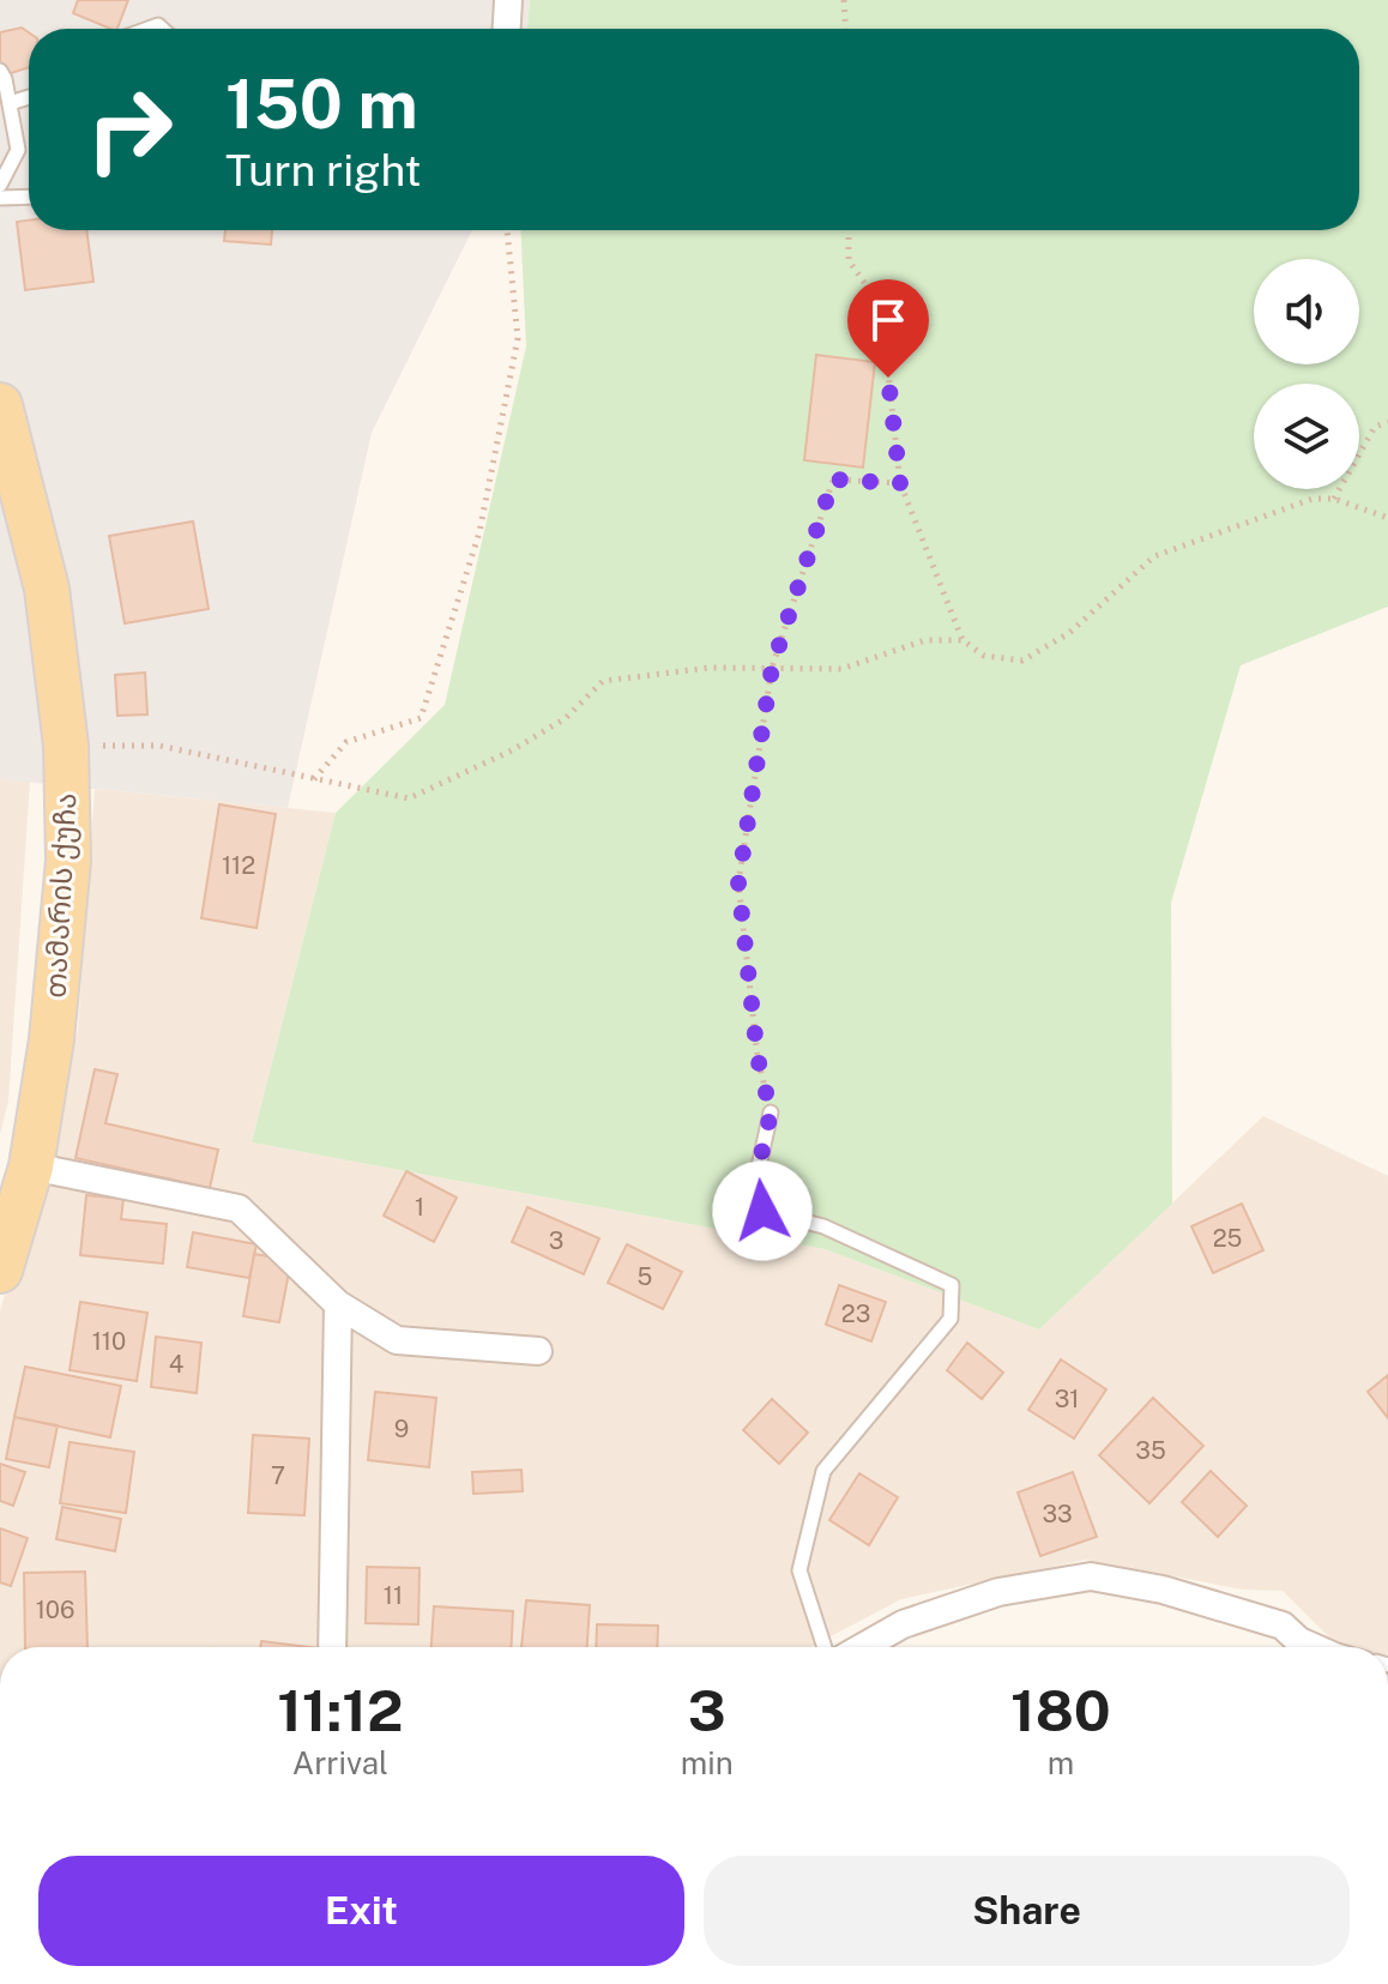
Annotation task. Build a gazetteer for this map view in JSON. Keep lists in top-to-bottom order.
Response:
{
  "streets": {
    "main road": ["თამარის ქუჩა"]
  },
  "house_numbers": [
    "112",
    "1",
    "25",
    "3",
    "5",
    "23",
    "110",
    "4",
    "31",
    "9",
    "35",
    "7",
    "33",
    "11",
    "106"
  ],
  "page": {
    "turn": ["150 m", "Turn right"],
    "eta": [
      "11:12",
      "Arrival",
      "3",
      "min",
      "180",
      "m"
    ],
    "buttons": ["Exit", "Share"]
  }
}
